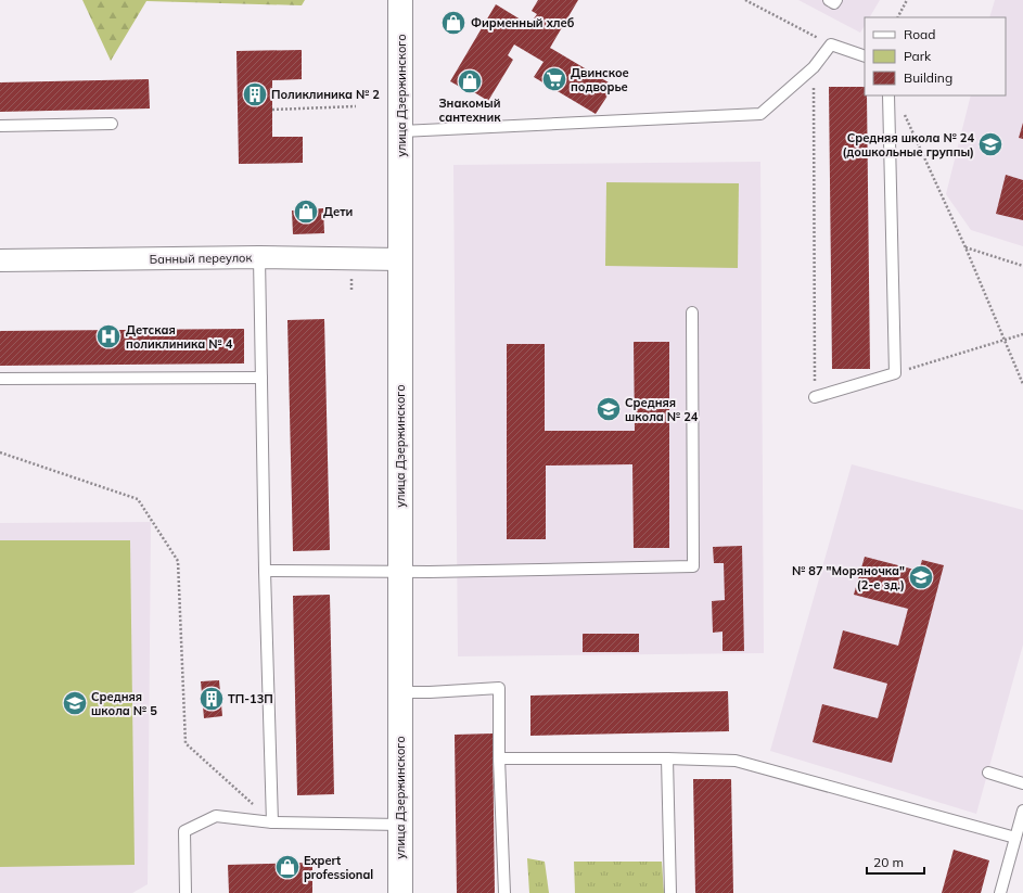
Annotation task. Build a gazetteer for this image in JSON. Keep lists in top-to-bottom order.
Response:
{
  "streets": {
    "street": ["улица Дзержинского", "Банный переулок"]
  },
  "crossings": [
    ["улица Дзержинского", "Банный переулок"]
  ],
  "places": {
    "shop": [
      "Фирменный хлеб",
      "Знакомый сантехник",
      "Дети",
      "Expert professional"
    ],
    "supermarket": ["Двинское подворье"],
    "building": ["Поликлиника № 2", "ТП-13П"],
    "school or university": [
      "Средняя школа № 24 (дошкольные группы)",
      "Средняя школа № 24",
      "№ 87 \"Моряночка\" (2-е зд.)",
      "Средняя школа № 5"
    ],
    "hospital": ["Детская поликлиника № 4"]
  },
  "legend": ["Road", "Park", "Building"],
  "scale_bar": "20 m"
}
